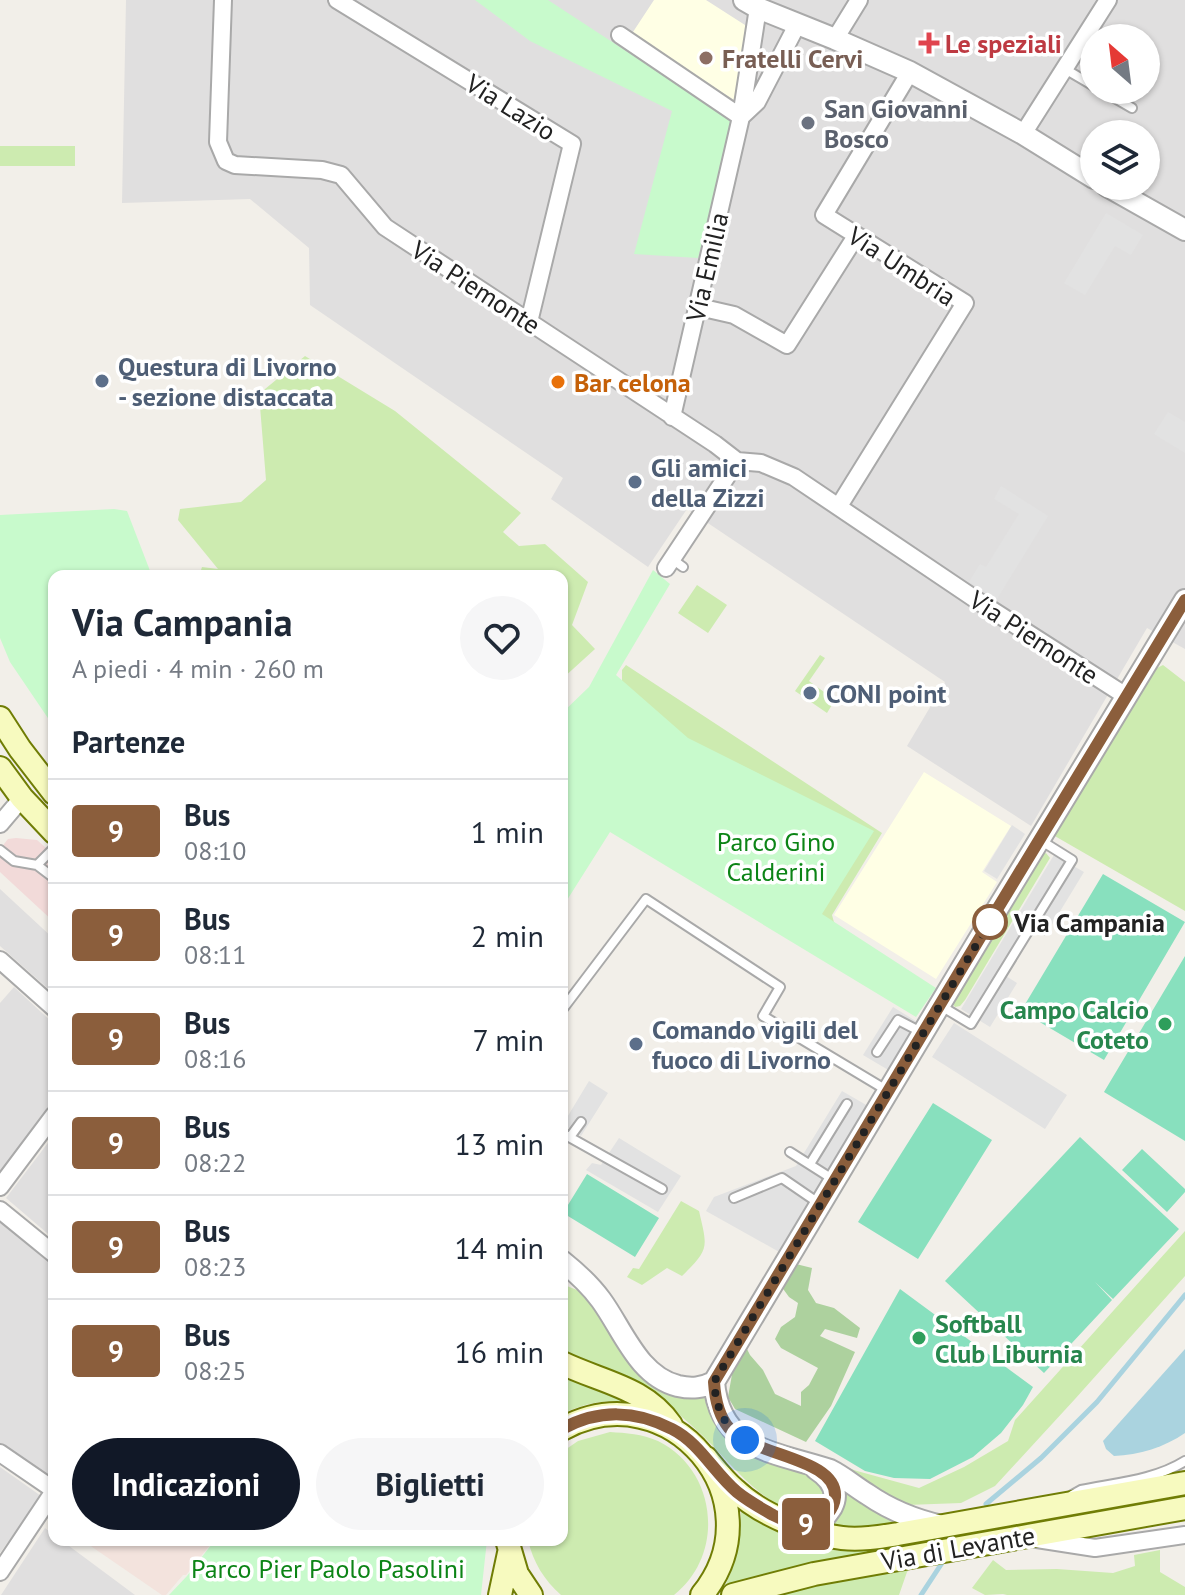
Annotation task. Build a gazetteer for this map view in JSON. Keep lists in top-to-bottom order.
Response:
{
  "streets": {
    "main road": ["Via di Levante"],
    "street": [
      "Via Lazio",
      "Via Umbria",
      "Via Emilia",
      "Via Piemonte"
    ]
  },
  "crossings": [
    ["Via Lazio", "Via Piemonte"],
    ["Via Umbria", "Via Piemonte"],
    ["Via Emilia", "Via Piemonte"]
  ],
  "parks": ["Parco Gino Calderini", "Parco Pier Paolo Pasolini"],
  "places": {
    "health": ["Le speziali"],
    "other": [
      "Fratelli Cervi",
      "San Giovanni Bosco",
      "Questura di Livorno - sezione distaccata",
      "Bar celona",
      "Gli amici della Zizzi",
      "CONI point",
      "Via Campania",
      "Campo Calcio Coteto",
      "Comando vigili del fuoco di Livorno",
      "Softball Club Liburnia"
    ]
  },
  "lines": ["bus line 9"],
  "north": "top left",
  "page": {
    "on_map": "9",
    "heading": [
      ["Via Campania", "A piedi · 4 min · 260 m"],
      "Partenze"
    ],
    "list": [
      {
        "mark": "9",
        "name": "Bus",
        "note": "08:10",
        "value": "1 min"
      },
      {
        "mark": "9",
        "name": "Bus",
        "note": "08:11",
        "value": "2 min"
      },
      {
        "mark": "9",
        "name": "Bus",
        "note": "08:16",
        "value": "7 min"
      },
      {
        "mark": "9",
        "name": "Bus",
        "note": "08:22",
        "value": "13 min"
      },
      {
        "mark": "9",
        "name": "Bus",
        "note": "08:23",
        "value": "14 min"
      },
      {
        "mark": "9",
        "name": "Bus",
        "note": "08:25",
        "value": "16 min"
      }
    ],
    "buttons": ["Indicazioni", "Biglietti"]
  }
}
